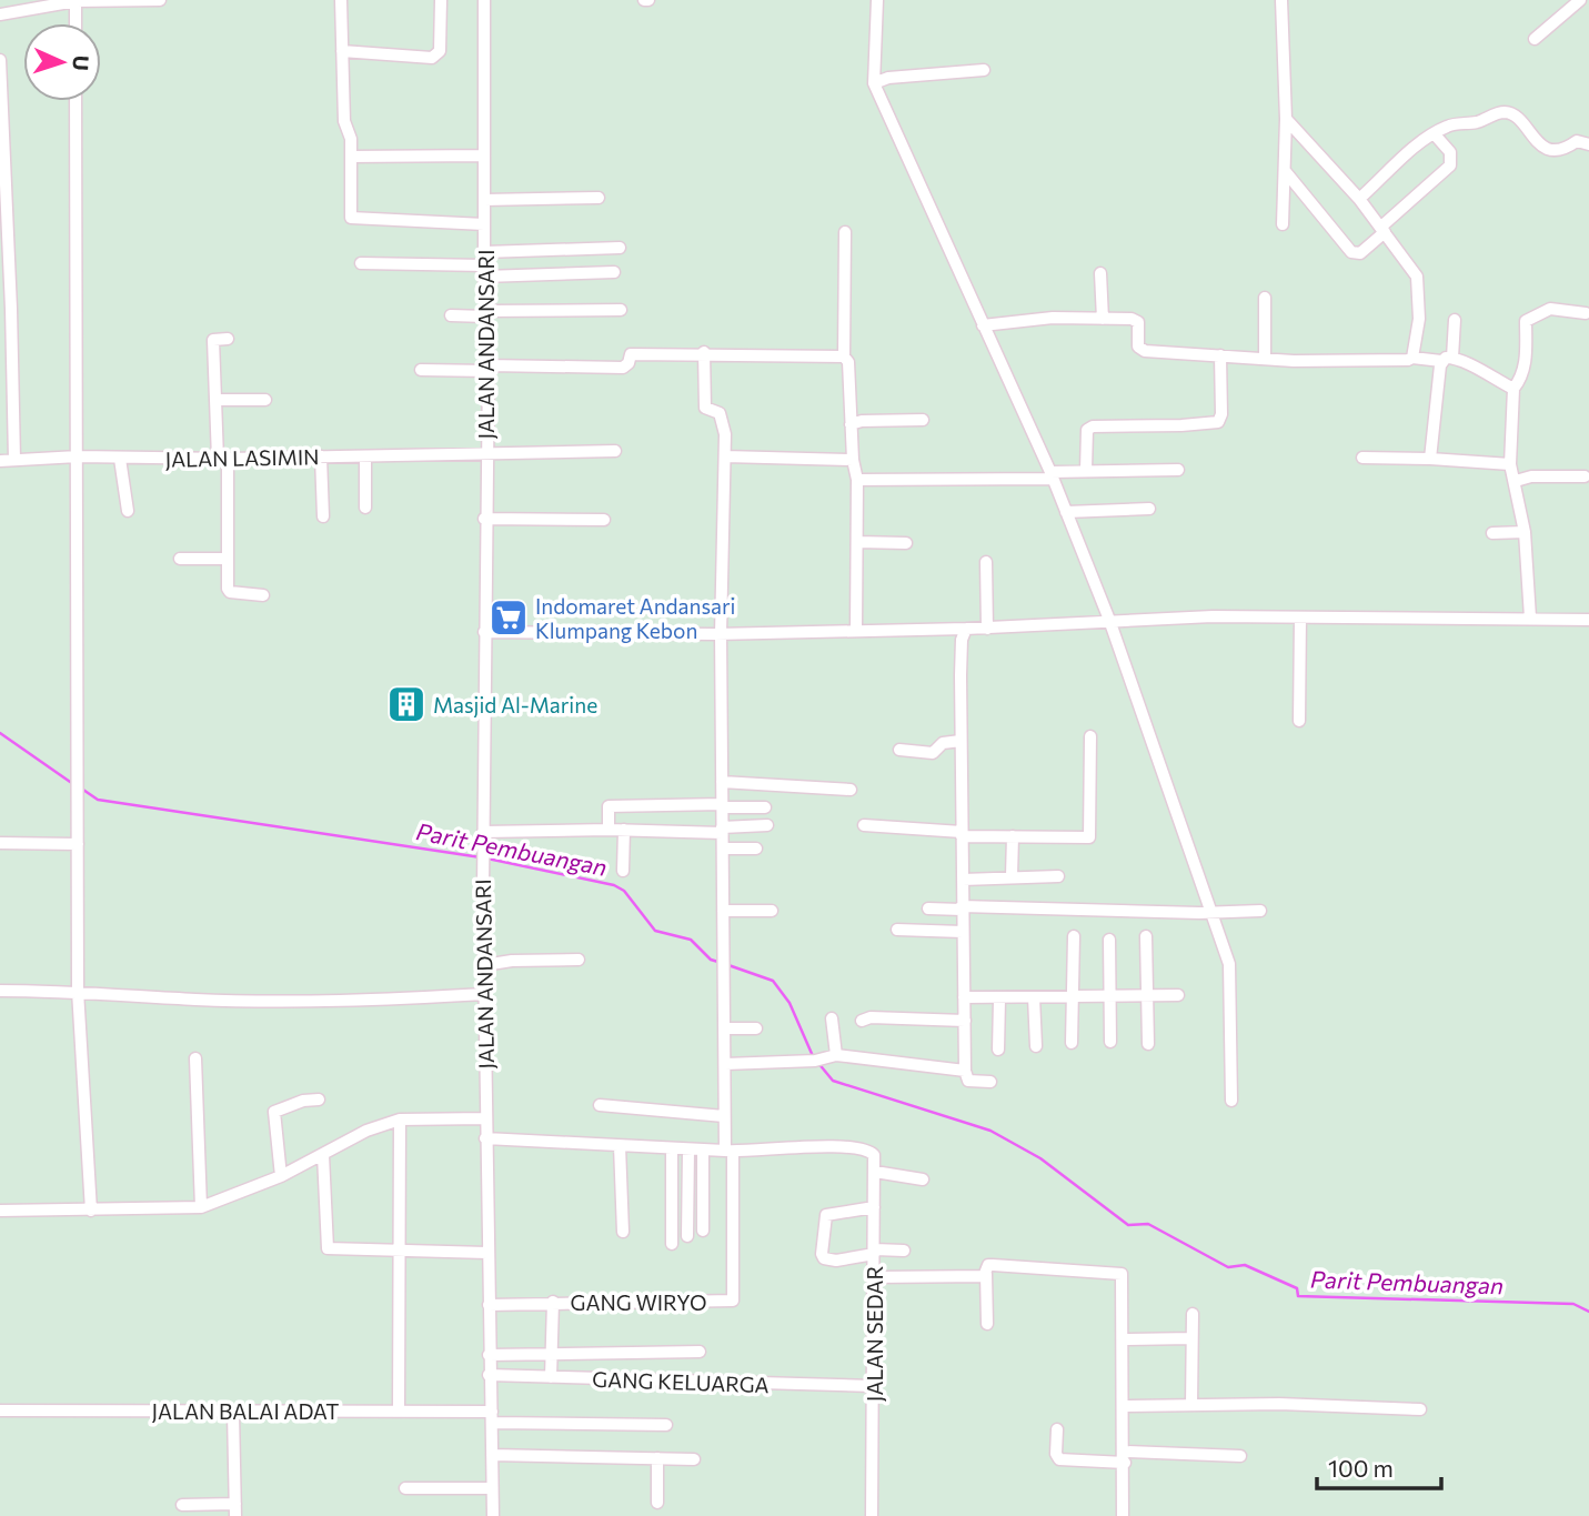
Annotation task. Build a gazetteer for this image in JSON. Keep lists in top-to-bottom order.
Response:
{
  "streets": {
    "street": [
      "JALAN ANDANSARI",
      "JALAN LASIMIN",
      "GANG WIRYO",
      "JALAN SEDAR",
      "GANG KELUARGA",
      "JALAN BALAI ADAT"
    ]
  },
  "crossings": [
    ["JALAN ANDANSARI", "JALAN LASIMIN"],
    ["JALAN ANDANSARI", "GANG WIRYO"],
    ["JALAN ANDANSARI", "GANG KELUARGA"],
    ["JALAN ANDANSARI", "JALAN BALAI ADAT"],
    ["GANG WIRYO", "JALAN SEDAR"],
    ["JALAN SEDAR", "GANG KELUARGA"]
  ],
  "water": ["Parit Pembuangan"],
  "places": {
    "supermarket": ["Indomaret Andansari Klumpang Kebon"],
    "building": ["Masjid Al-Marine"]
  },
  "scale_bar": "100 m",
  "north": "right"
}
